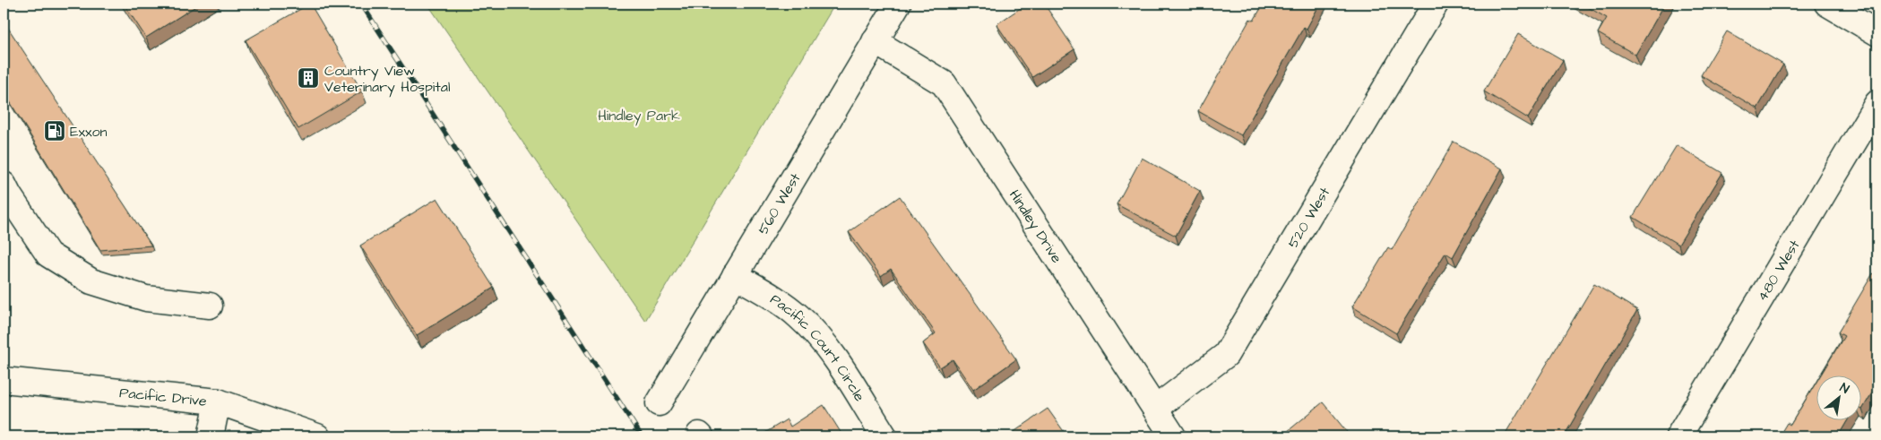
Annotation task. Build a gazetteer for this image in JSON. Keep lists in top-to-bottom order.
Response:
{
  "streets": {
    "street": [
      "560 West",
      "520 West",
      "Hindley Drive",
      "480 West",
      "Pacific Court Circle",
      "Pacific Drive"
    ]
  },
  "crossings": [
    ["560 West", "Hindley Drive"],
    ["560 West", "Pacific Court Circle"],
    ["520 West", "Hindley Drive"]
  ],
  "parks": ["Hindley Park"],
  "places": {
    "building": ["Country View Veterinary Hospital"],
    "fuel station": ["Exxon"]
  },
  "north": "top right"
}
